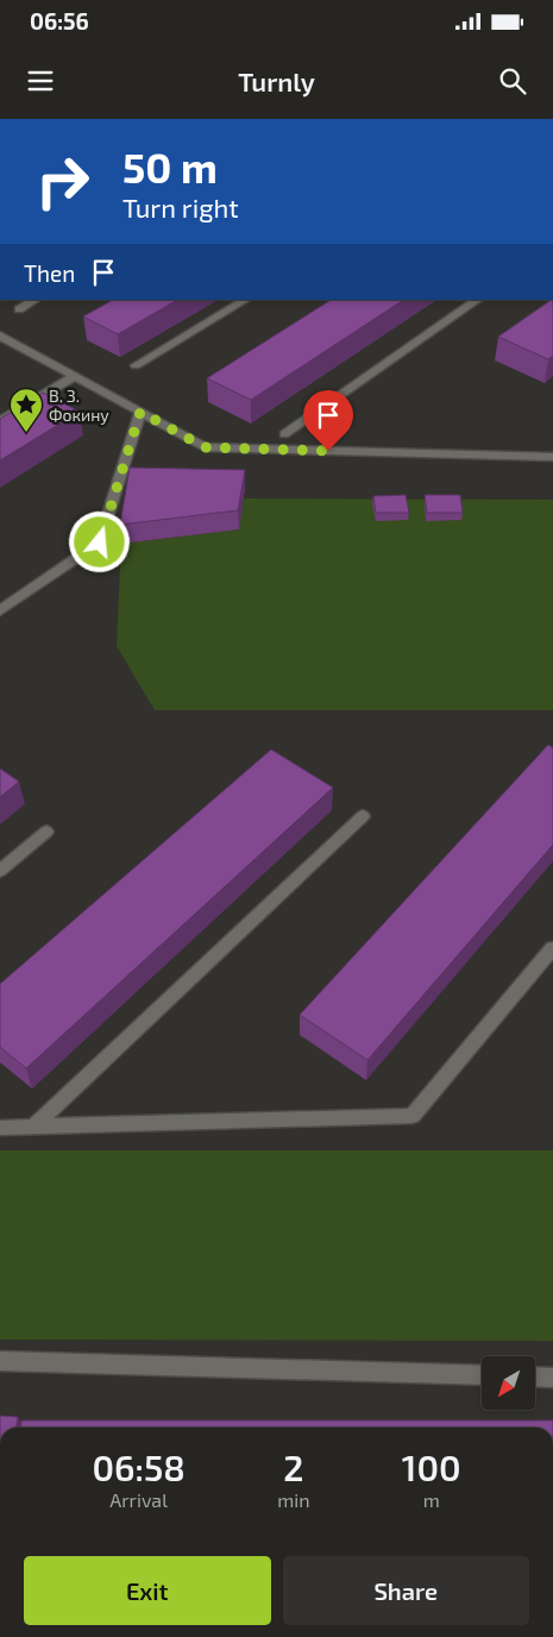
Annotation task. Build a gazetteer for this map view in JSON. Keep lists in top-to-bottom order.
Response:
{
  "places": {
    "place": ["В. З. Фокину"]
  },
  "north": "bottom left",
  "page": {
    "status": "06:56",
    "header": "Turnly",
    "turn": ["50 m", "Turn right"],
    "then": "Then",
    "eta": [
      "06:58",
      "Arrival",
      "2",
      "min",
      "100",
      "m"
    ],
    "buttons": ["Exit", "Share"]
  }
}
